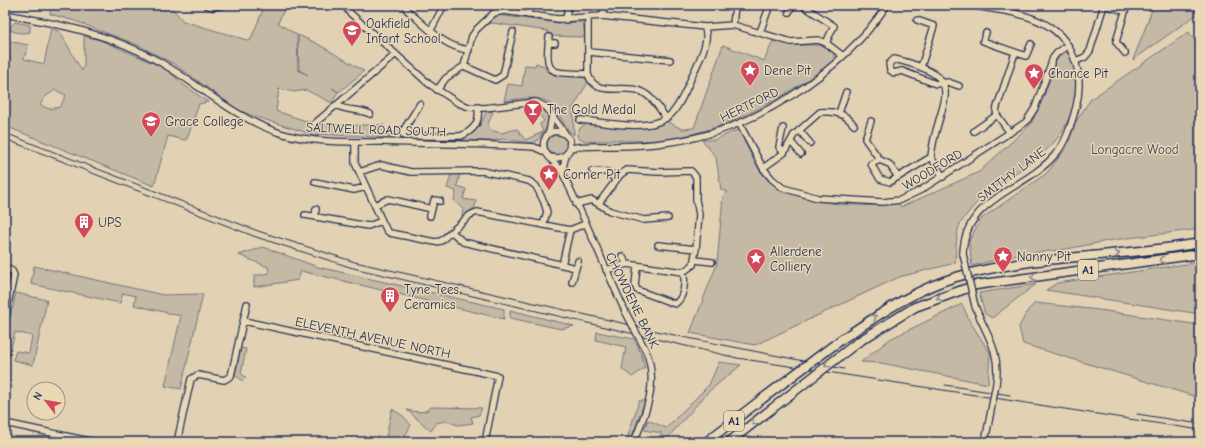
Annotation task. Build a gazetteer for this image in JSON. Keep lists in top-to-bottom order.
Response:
{
  "streets": {
    "highway": ["A1"],
    "street": [
      "HERTFORD",
      "SALTWELL ROAD SOUTH",
      "WOODFORD",
      "SMITHY LANE",
      "CHOWDENE BANK",
      "ELEVENTH AVENUE NORTH"
    ]
  },
  "crossings": [
    ["HERTFORD", "SALTWELL ROAD SOUTH"],
    ["HERTFORD", "WOODFORD"],
    ["HERTFORD", "CHOWDENE BANK"],
    ["SALTWELL ROAD SOUTH", "CHOWDENE BANK"],
    ["WOODFORD", "SMITHY LANE"]
  ],
  "parks": ["Longacre Wood"],
  "places": {
    "school or university": ["Oakfield Infant School", "Grace College"],
    "place": [
      "Dene Pit",
      "Chance Pit",
      "Corner Pit",
      "Nanny Pit",
      "Allerdene Colliery"
    ],
    "bar": ["The Gold Medal"],
    "building": ["UPS", "Tyne Tees Ceramics"]
  },
  "north": "top left"
}
